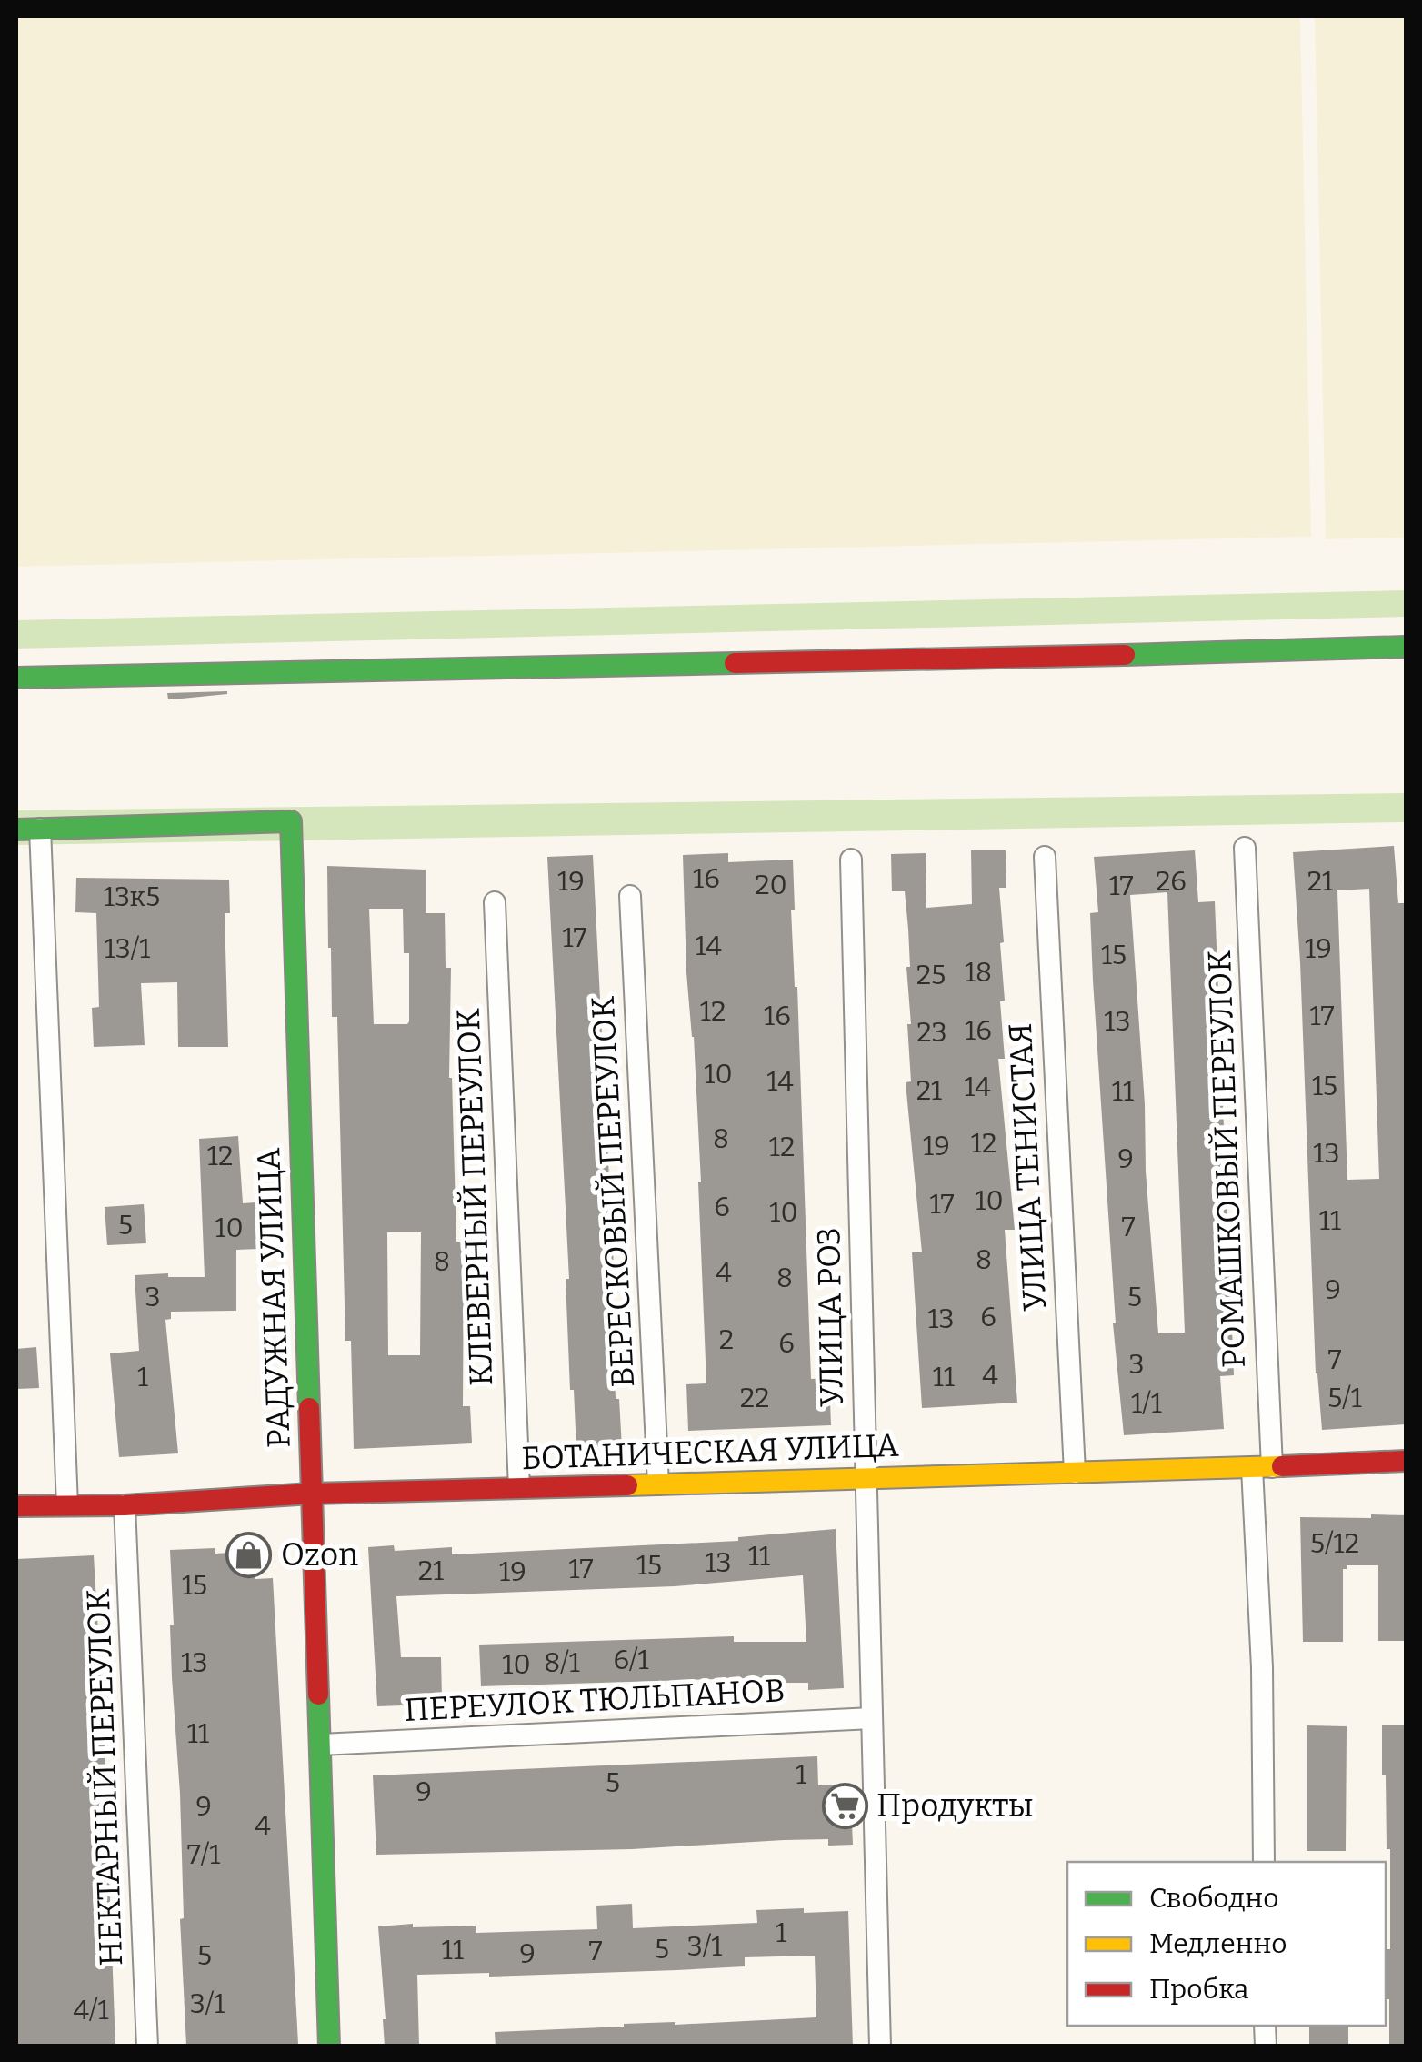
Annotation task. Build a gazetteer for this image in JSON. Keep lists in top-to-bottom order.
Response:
{
  "streets": {
    "street": [
      "РОМАШКОВЫЙ ПЕРЕУЛОК",
      "УЛИЦА ТЕНИСТАЯ",
      "ВЕРЕСКОВЫЙ ПЕРЕУЛОК",
      "КЛЕВЕРНЫЙ ПЕРЕУЛОК",
      "РАДУЖНАЯ УЛИЦА",
      "УЛИЦА РОЗ",
      "БОТАНИЧЕСКАЯ УЛИЦА",
      "ПЕРЕУЛОК ТЮЛЬПАНОВ",
      "НЕКТАРНЫЙ ПЕРЕУЛОК"
    ]
  },
  "crossings": [
    ["РОМАШКОВЫЙ ПЕРЕУЛОК", "БОТАНИЧЕСКАЯ УЛИЦА"],
    ["УЛИЦА ТЕНИСТАЯ", "БОТАНИЧЕСКАЯ УЛИЦА"],
    ["ВЕРЕСКОВЫЙ ПЕРЕУЛОК", "БОТАНИЧЕСКАЯ УЛИЦА"],
    ["КЛЕВЕРНЫЙ ПЕРЕУЛОК", "БОТАНИЧЕСКАЯ УЛИЦА"],
    ["РАДУЖНАЯ УЛИЦА", "БОТАНИЧЕСКАЯ УЛИЦА"],
    ["РАДУЖНАЯ УЛИЦА", "ПЕРЕУЛОК ТЮЛЬПАНОВ"],
    ["УЛИЦА РОЗ", "БОТАНИЧЕСКАЯ УЛИЦА"],
    ["УЛИЦА РОЗ", "ПЕРЕУЛОК ТЮЛЬПАНОВ"],
    ["БОТАНИЧЕСКАЯ УЛИЦА", "НЕКТАРНЫЙ ПЕРЕУЛОК"]
  ],
  "places": {
    "shop": ["Ozon"],
    "supermarket": ["Продукты"]
  },
  "house_numbers": [
    "16",
    "19",
    "26",
    "21",
    "20",
    "17",
    "13к5",
    "17",
    "14",
    "13/1",
    "19",
    "15",
    "18",
    "25",
    "12",
    "16",
    "17",
    "13",
    "16",
    "23",
    "10",
    "14",
    "15",
    "14",
    "21",
    "11",
    "8",
    "12",
    "19",
    "12",
    "13",
    "12",
    "9",
    "10",
    "17",
    "6",
    "10",
    "11",
    "5",
    "7",
    "10",
    "8",
    "8",
    "4",
    "8",
    "9",
    "3",
    "5",
    "6",
    "13",
    "2",
    "6",
    "7",
    "3",
    "4",
    "1",
    "11",
    "22",
    "5/1",
    "1/1",
    "5/12",
    "11",
    "13",
    "15",
    "17",
    "21",
    "19",
    "15",
    "6/1",
    "13",
    "8/1",
    "10",
    "11",
    "1",
    "5",
    "9",
    "9",
    "4",
    "7/1",
    "1",
    "3/1",
    "5",
    "11",
    "7",
    "9",
    "5",
    "3/1",
    "4/1"
  ],
  "legend": ["Свободно", "Медленно", "Пробка"]
}
